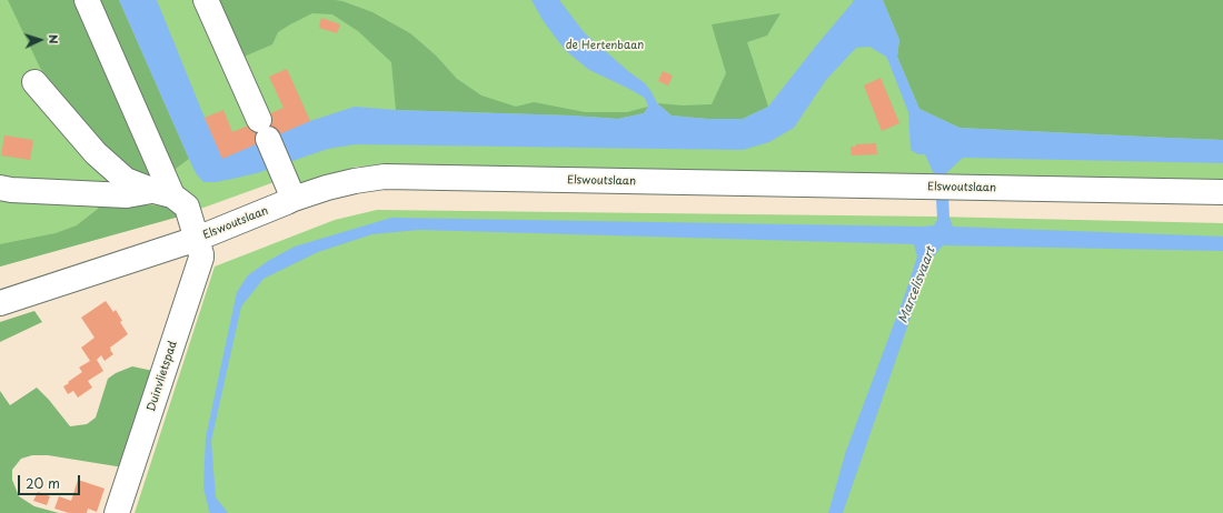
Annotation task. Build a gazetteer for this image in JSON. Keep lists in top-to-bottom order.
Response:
{
  "streets": {
    "street": ["Elswoutslaan", "Duinvlietspad"]
  },
  "crossings": [
    ["Elswoutslaan", "Duinvlietspad"]
  ],
  "water": ["Marcelisvaart"],
  "parks": ["de Hertenbaan"],
  "scale_bar": "20 m",
  "north": "right"
}
